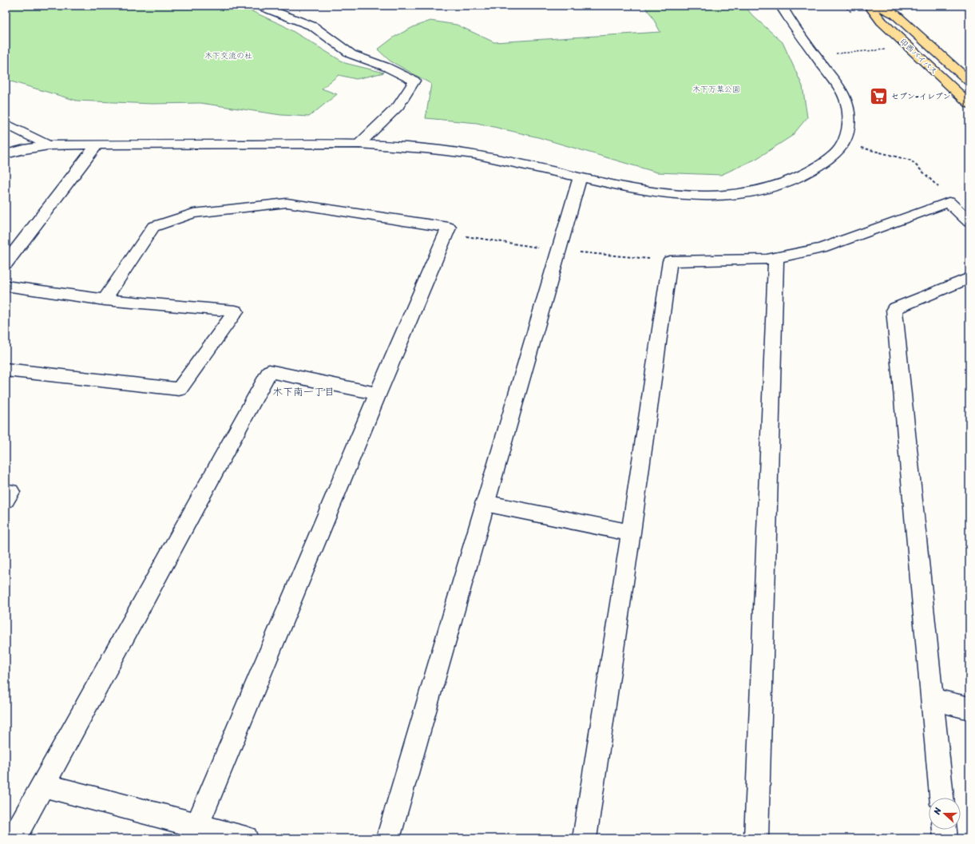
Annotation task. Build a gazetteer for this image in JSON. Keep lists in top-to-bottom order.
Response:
{
  "streets": {
    "highway": ["印西バイパス"]
  },
  "districts": ["木下南一丁目"],
  "parks": ["木下交流の杜", "木下万葉公園"],
  "places": {
    "supermarket": ["セブン-イレブン"]
  },
  "north": "left"
}
